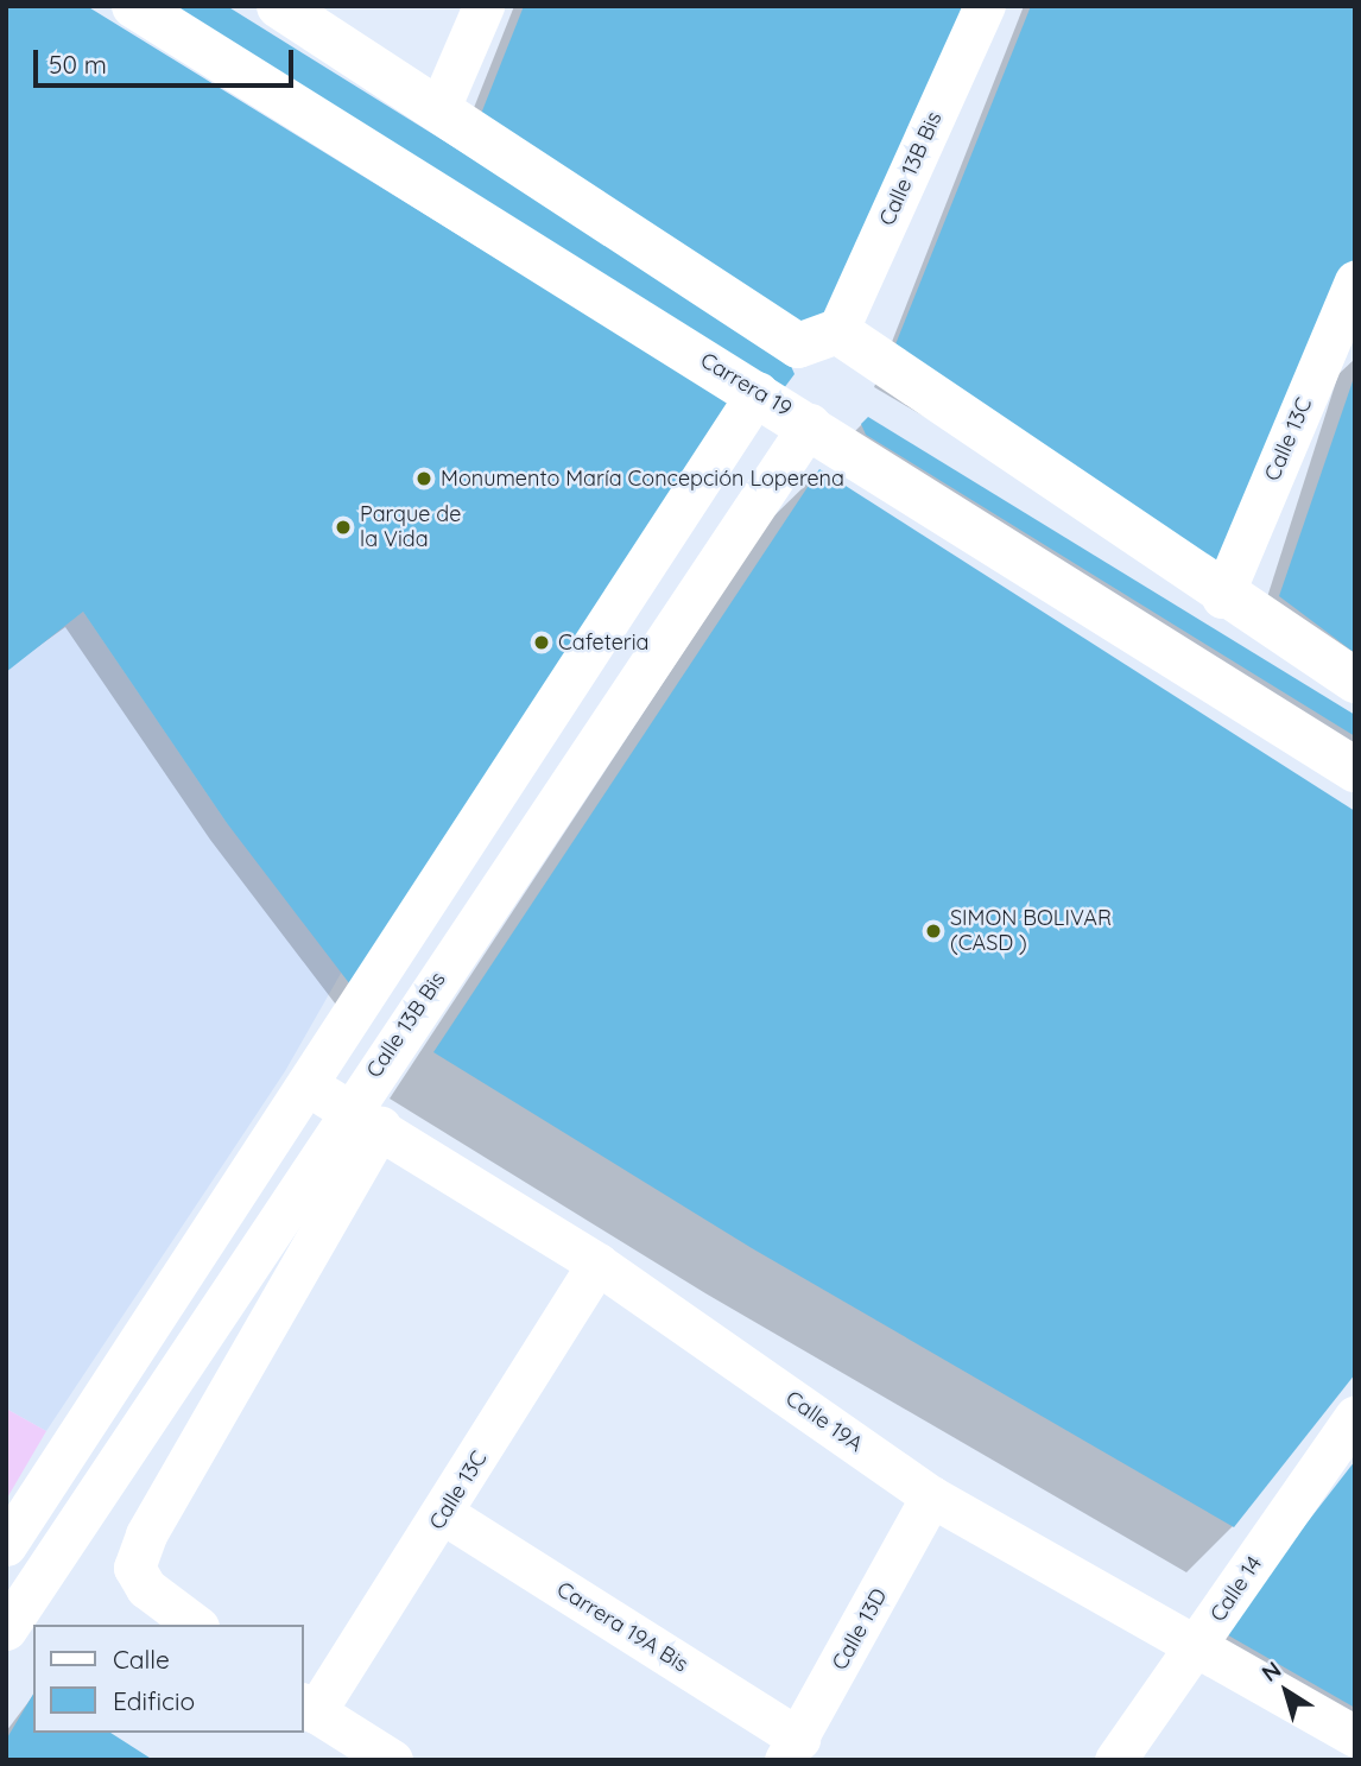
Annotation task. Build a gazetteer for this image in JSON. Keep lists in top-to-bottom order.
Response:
{
  "streets": {
    "highway": ["Carrera 19"],
    "street": [
      "Calle 13B Bis",
      "Calle 13C",
      "Calle 19A",
      "Calle 14",
      "Carrera 19A Bis",
      "Calle 13D"
    ]
  },
  "crossings": [
    ["Calle 13B Bis", "Carrera 19"],
    ["Calle 13B Bis", "Calle 19A"],
    ["Calle 13C", "Calle 19A"],
    ["Calle 13C", "Carrera 19A Bis"],
    ["Calle 19A", "Calle 14"],
    ["Calle 19A", "Calle 13D"],
    ["Carrera 19A Bis", "Calle 13D"]
  ],
  "places": [
    "Monumento María Concepción Loperena",
    "Parque de la Vida",
    "Cafeteria",
    "SIMON BOLIVAR (CASD )"
  ],
  "legend": ["Calle", "Edificio"],
  "scale_bar": "50 m",
  "north": "top left"
}
